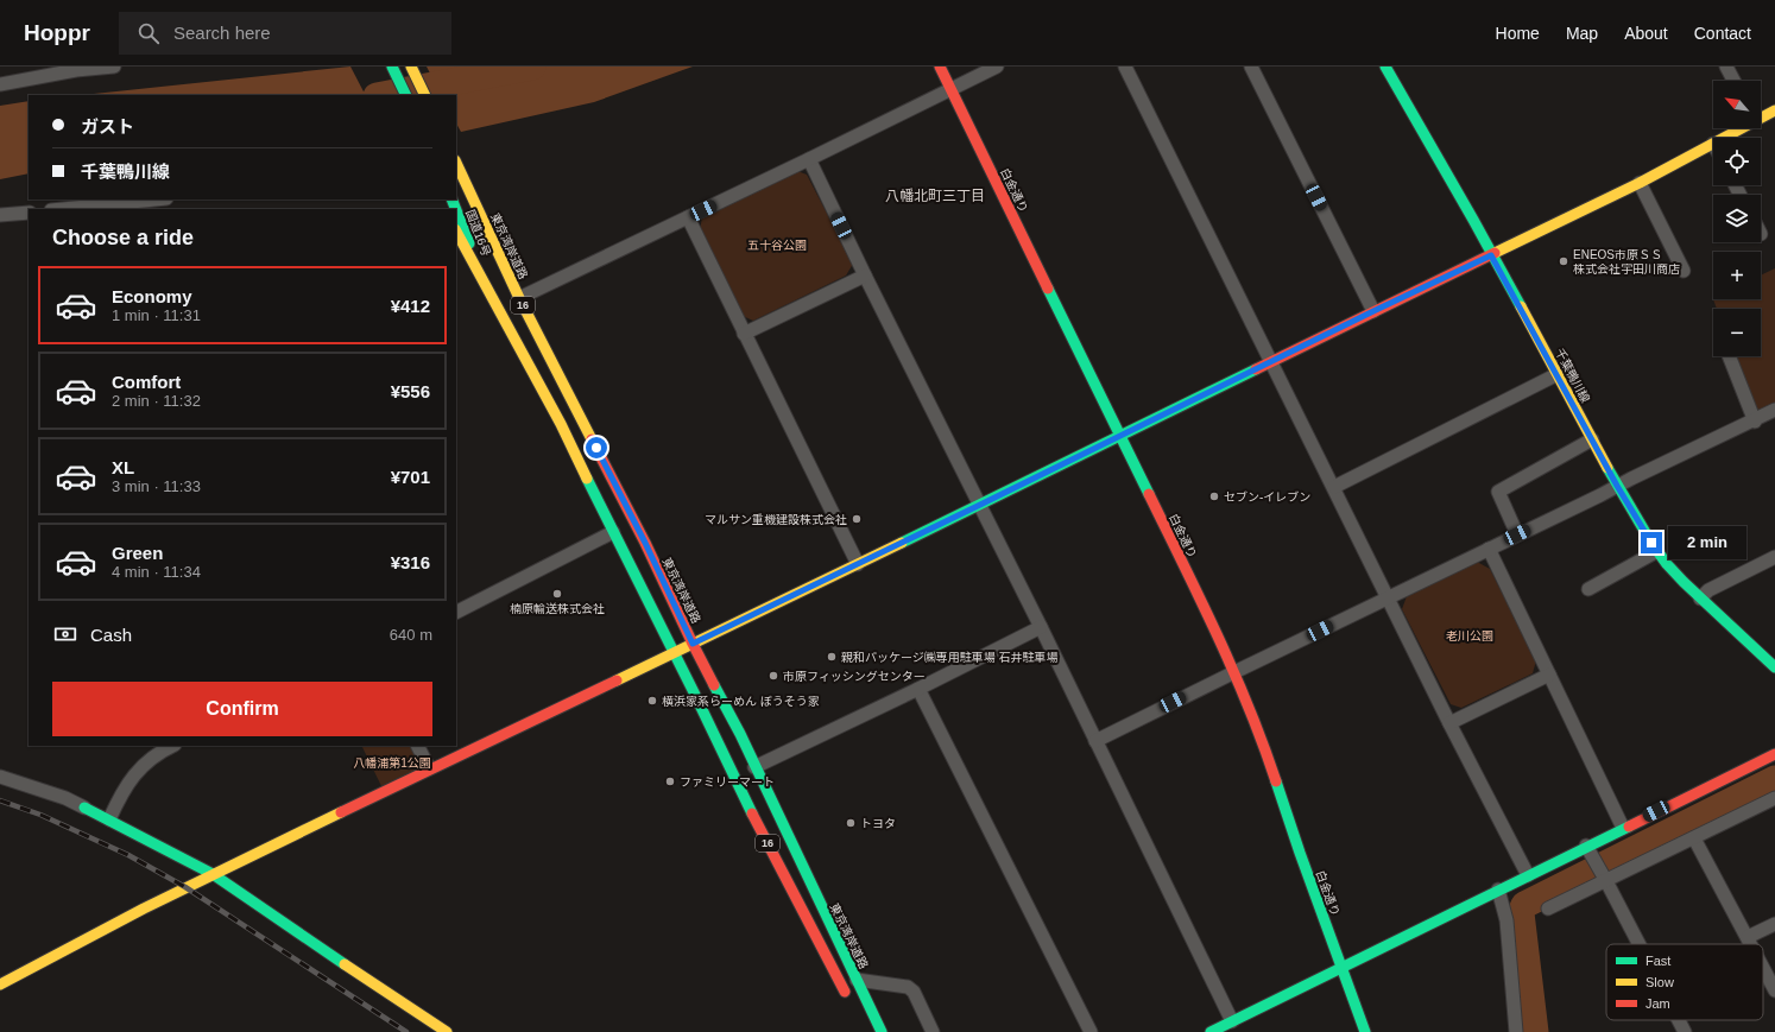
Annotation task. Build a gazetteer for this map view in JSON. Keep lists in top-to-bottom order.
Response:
{
  "streets": {
    "main road": [
      "白金通り",
      "国道16号",
      "東京湾岸道路",
      "16",
      "千葉鴨川線"
    ]
  },
  "crossings": [
    ["国道16号", "16"]
  ],
  "districts": ["八幡北町三丁目"],
  "parks": ["五十谷公園", "老川公園", "八幡浦第1公園"],
  "places": [
    "ENEOS市原ＳＳ 株式会社宇田川商店",
    "セブン-イレブン",
    "マルサン重機建設株式会社",
    "楠原輸送株式会社",
    "親和パッケージ㈱専用駐車場 石井駐車場",
    "市原フィッシングセンター",
    "横浜家系らーめん ぼうそう家",
    "ファミリーマート",
    "トヨタ"
  ],
  "legend": ["Fast", "Slow", "Jam"],
  "north": "top left",
  "page": {
    "header": "Hoppr",
    "search": "Search here",
    "nav": [
      "Home",
      "Map",
      "About",
      "Contact"
    ],
    "map_buttons": ["+", "−"],
    "banner": ["ガスト", "千葉鴨川線"],
    "heading": "Choose a ride",
    "list": [
      {
        "name": "Economy",
        "note": "1 min · 11:31",
        "value": "¥412"
      },
      {
        "name": "Comfort",
        "note": "2 min · 11:32",
        "value": "¥556"
      },
      {
        "name": "XL",
        "note": "3 min · 11:33",
        "value": "¥701"
      },
      {
        "name": "Green",
        "note": "4 min · 11:34",
        "value": "¥316"
      }
    ],
    "bubble": "2 min",
    "pay": ["Cash", "640 m"],
    "buttons": "Confirm"
  }
}
